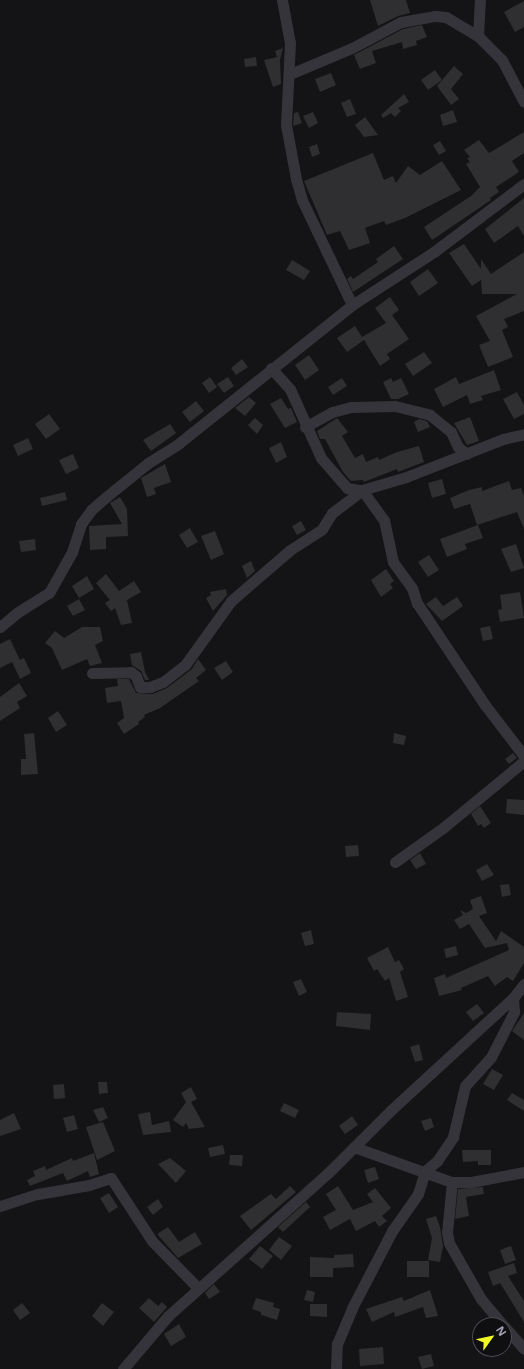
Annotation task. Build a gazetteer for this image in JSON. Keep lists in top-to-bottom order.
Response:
{
  "north": "top right"
}
